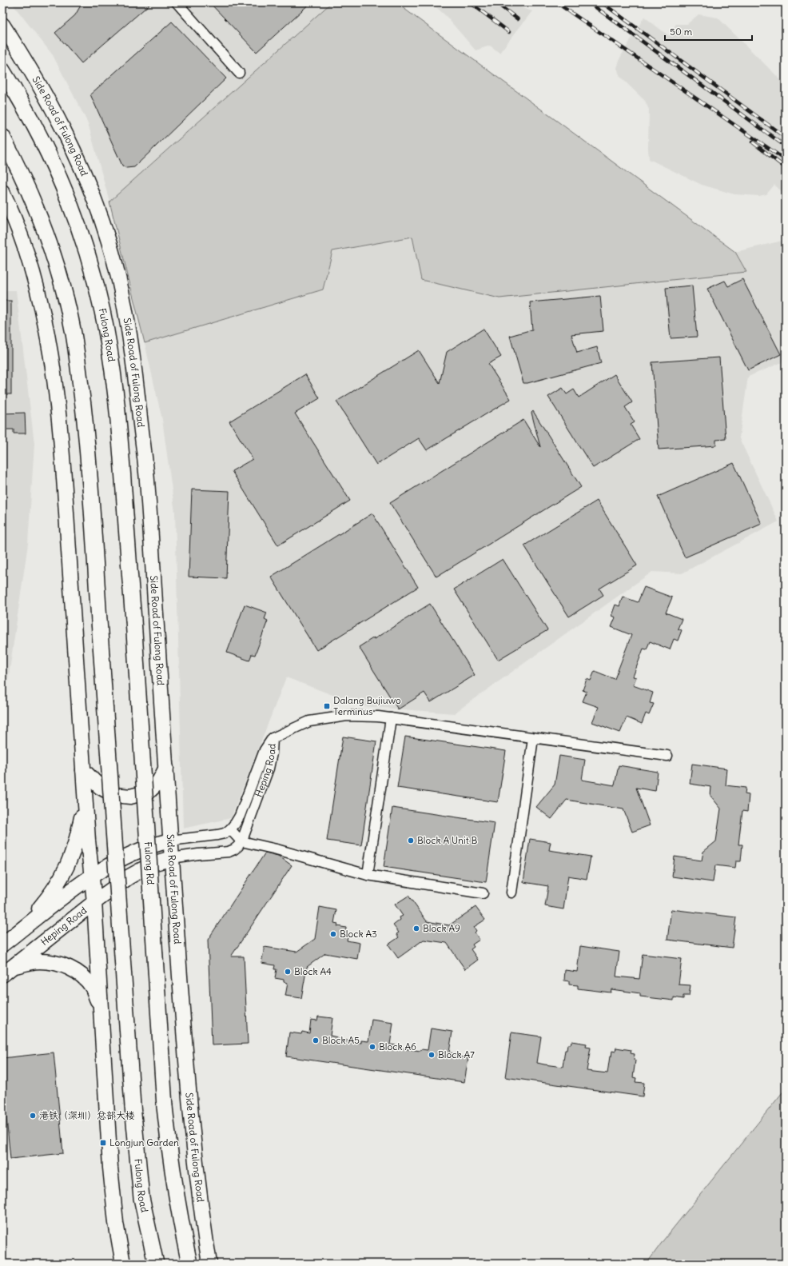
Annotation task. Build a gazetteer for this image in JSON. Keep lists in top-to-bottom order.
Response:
{
  "streets": {
    "highway": ["Fulong Road", "Fulong Rd"],
    "main road": ["Side Road of Fulong Road", "Heping Road"]
  },
  "crossings": [
    ["Side Road of Fulong Road", "Heping Road"],
    ["Fulong Road", "Fulong Rd"]
  ],
  "places": {
    "transit": ["Dalang Bujiuwo Terminus", "Longjun Garden"],
    "other": [
      "Block A Unit B",
      "Block A9",
      "Block A3",
      "Block A4",
      "Block A5",
      "Block A6",
      "Block A7",
      "港铁（深圳）总部大楼"
    ]
  },
  "scale_bar": "50 m"
}
